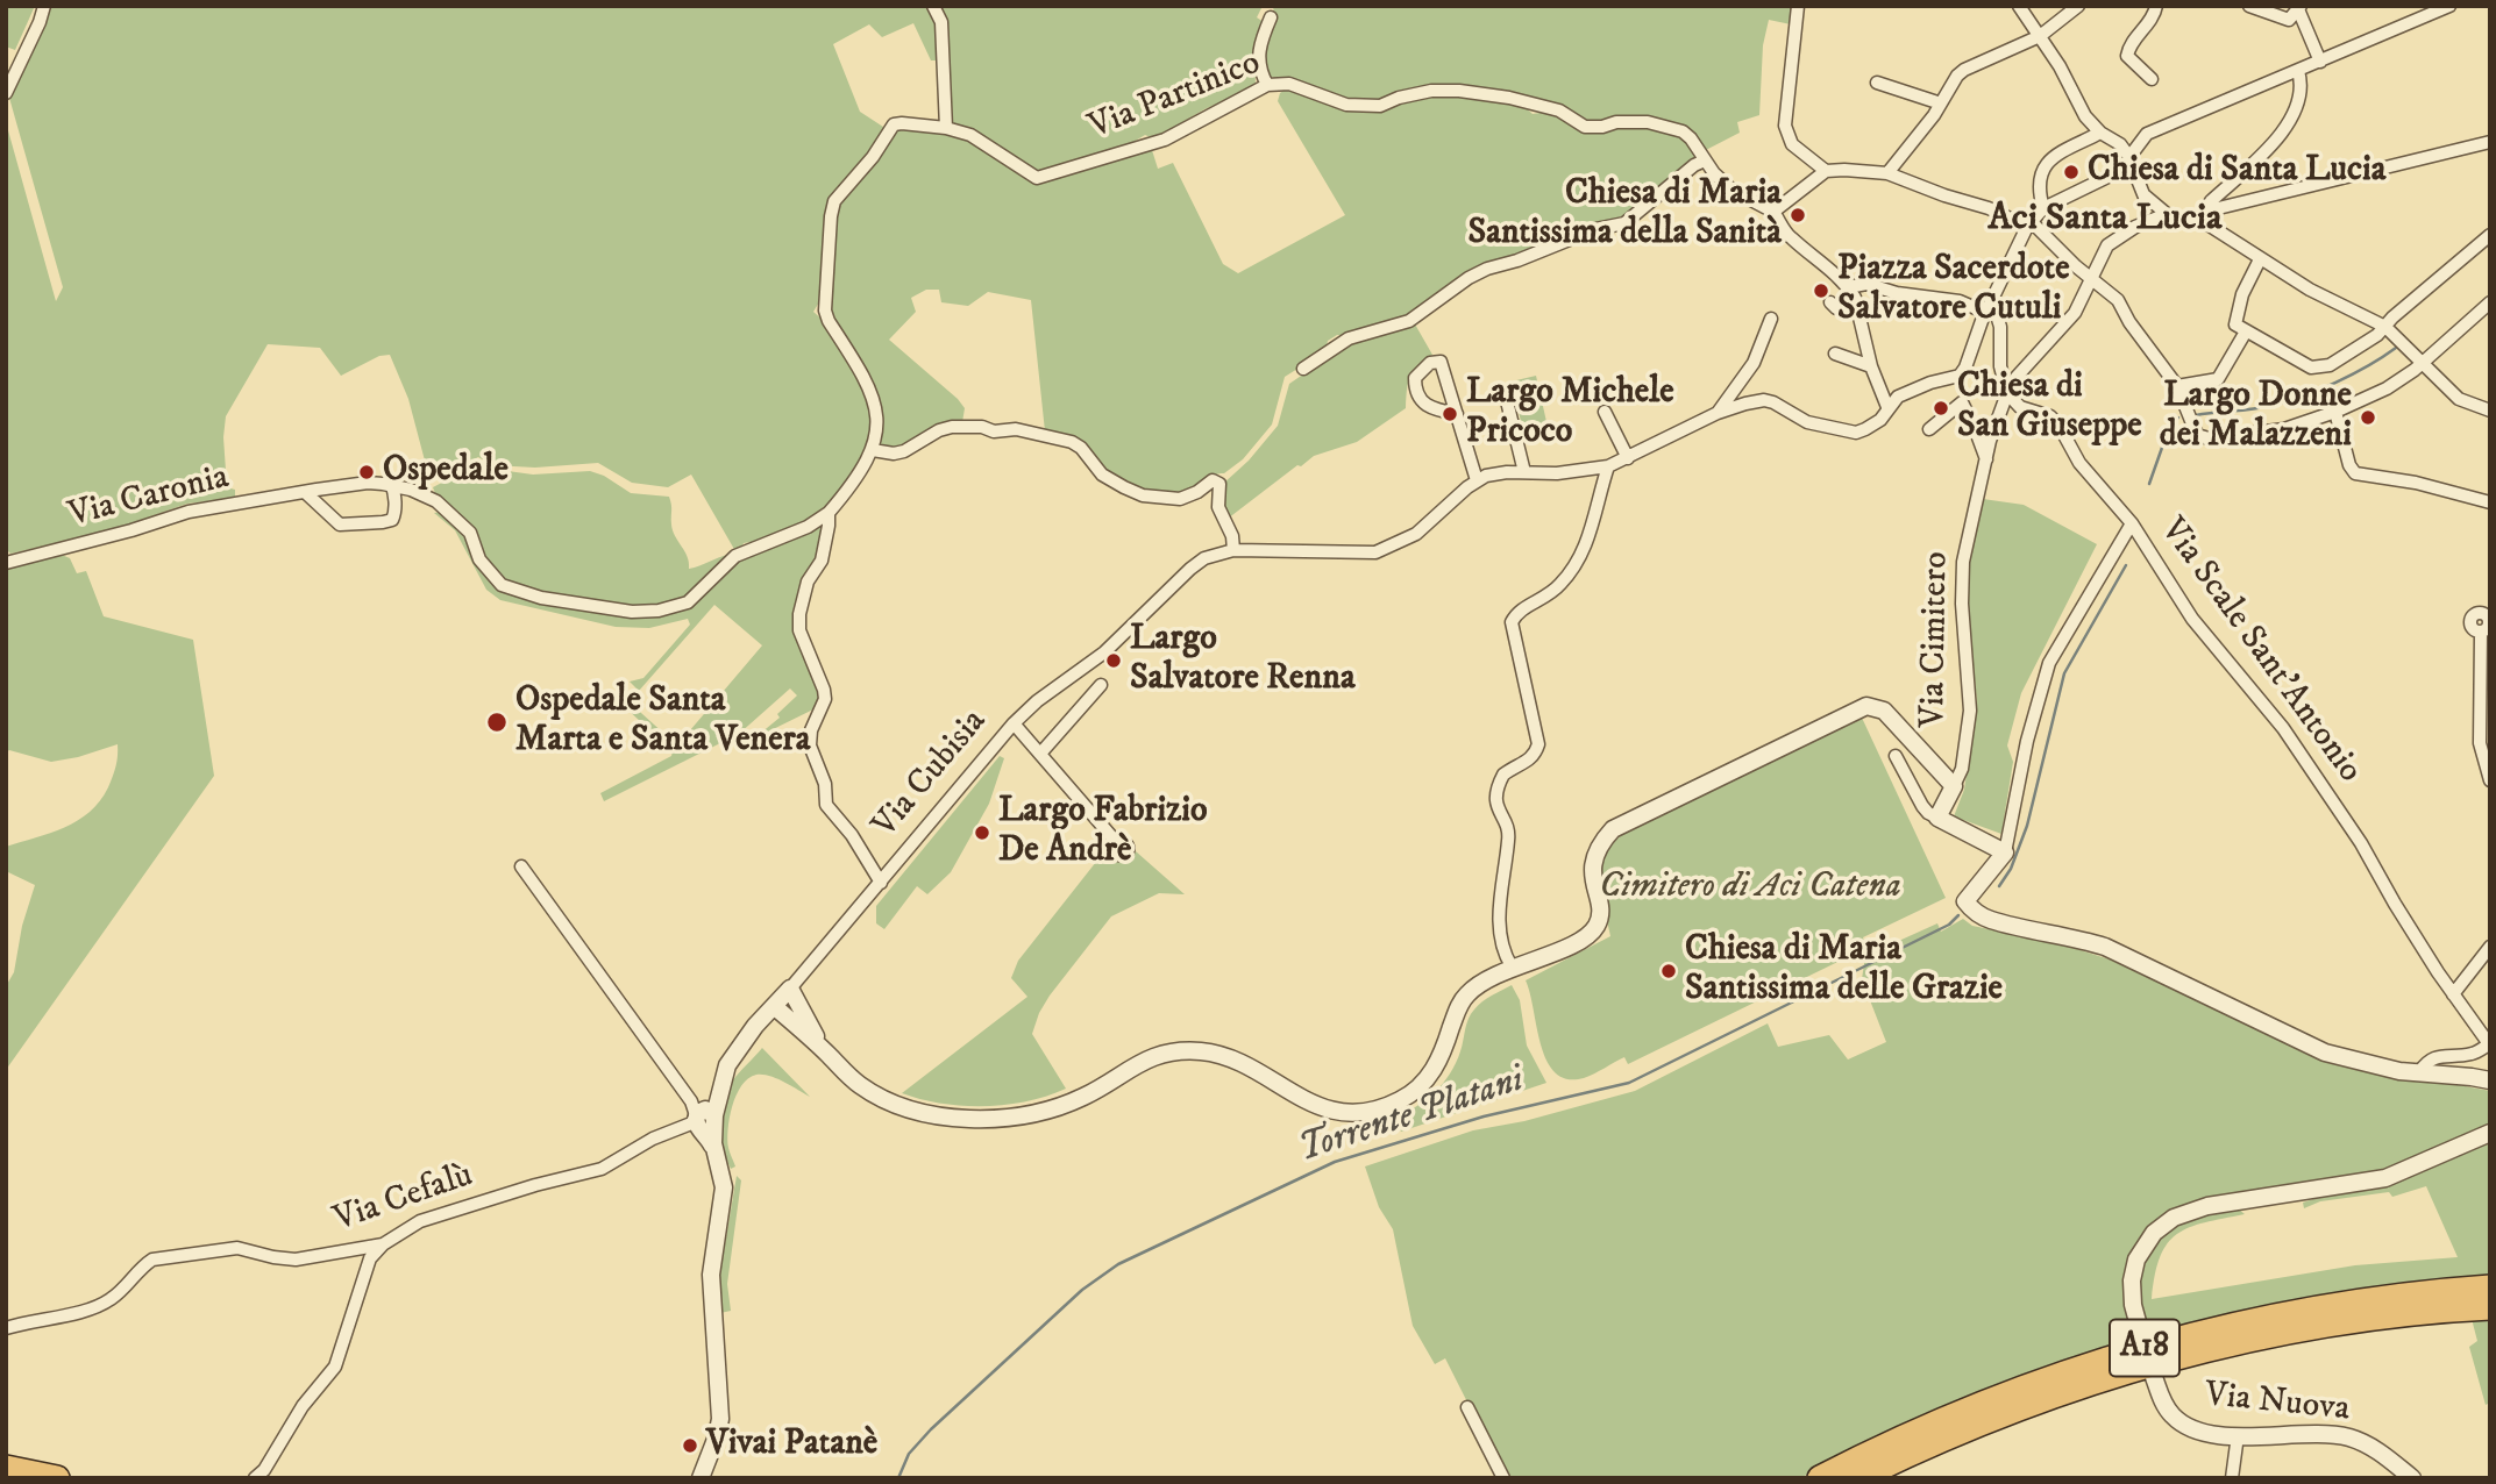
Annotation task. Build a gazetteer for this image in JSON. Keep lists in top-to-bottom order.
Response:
{
  "streets": {
    "highway": ["A18"],
    "street": [
      "Via Partinico",
      "Via Caronia",
      "Via Cimitero",
      "Via Scale Sant'Antonio",
      "Via Cubisia",
      "Via Cefalù",
      "Via Nuova"
    ]
  },
  "crossings": [
    ["Via Cimitero", "Via Scale Sant'Antonio"],
    ["Via Cubisia", "Via Cefalù"]
  ],
  "districts": ["Aci Santa Lucia"],
  "water": ["Torrente Platani"],
  "parks": ["Cimitero di Aci Catena"],
  "places": [
    "Chiesa di Santa Lucia",
    "Chiesa di Maria Santissima della Sanità",
    "Piazza Sacerdote Salvatore Cutuli",
    "Chiesa di San Giuseppe",
    "Largo Michele Pricoco",
    "Largo Donne dei Malazzeni",
    "Ospedale",
    "Largo Salvatore Renna",
    "Ospedale Santa Marta e Santa Venera",
    "Largo Fabrizio De Andrè",
    "Chiesa di Maria Santissima delle Grazie",
    "Vivai Patanè"
  ]
}
